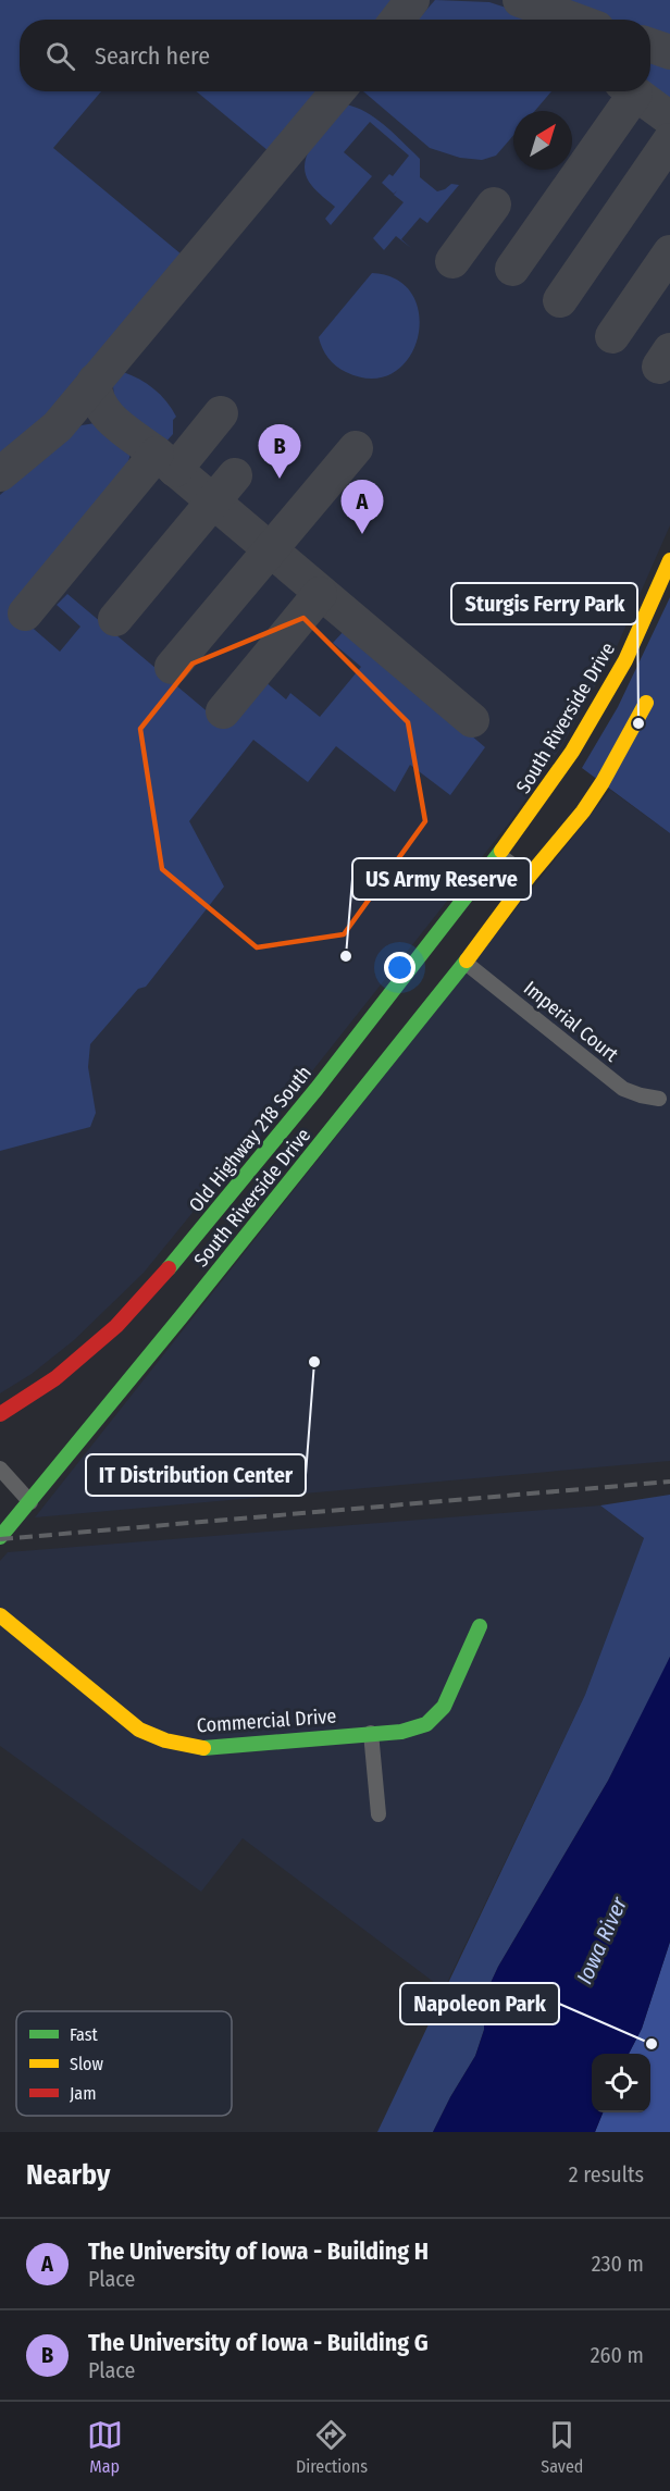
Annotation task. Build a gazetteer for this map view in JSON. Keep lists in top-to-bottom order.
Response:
{
  "streets": {
    "street": [
      "South Riverside Drive",
      "Imperial Court",
      "Old Highway 218 South",
      "Commercial Drive"
    ]
  },
  "crossings": [
    ["South Riverside Drive", "Imperial Court"],
    ["South Riverside Drive", "Old Highway 218 South"]
  ],
  "water": ["Iowa River"],
  "places": [
    "Sturgis Ferry Park",
    "US Army Reserve",
    "IT Distribution Center",
    "Napoleon Park"
  ],
  "legend": ["Fast", "Slow", "Jam"],
  "north": "top right",
  "page": {
    "search": "Search here",
    "pins": ["B", "A"],
    "heading": ["Nearby", "2 results"],
    "list": [
      {
        "mark": "A",
        "name": "The University of Iowa - Building H",
        "note": "Place",
        "value": "230 m"
      },
      {
        "mark": "B",
        "name": "The University of Iowa - Building G",
        "note": "Place",
        "value": "260 m"
      }
    ],
    "nav": ["Map", "Directions", "Saved"]
  }
}
